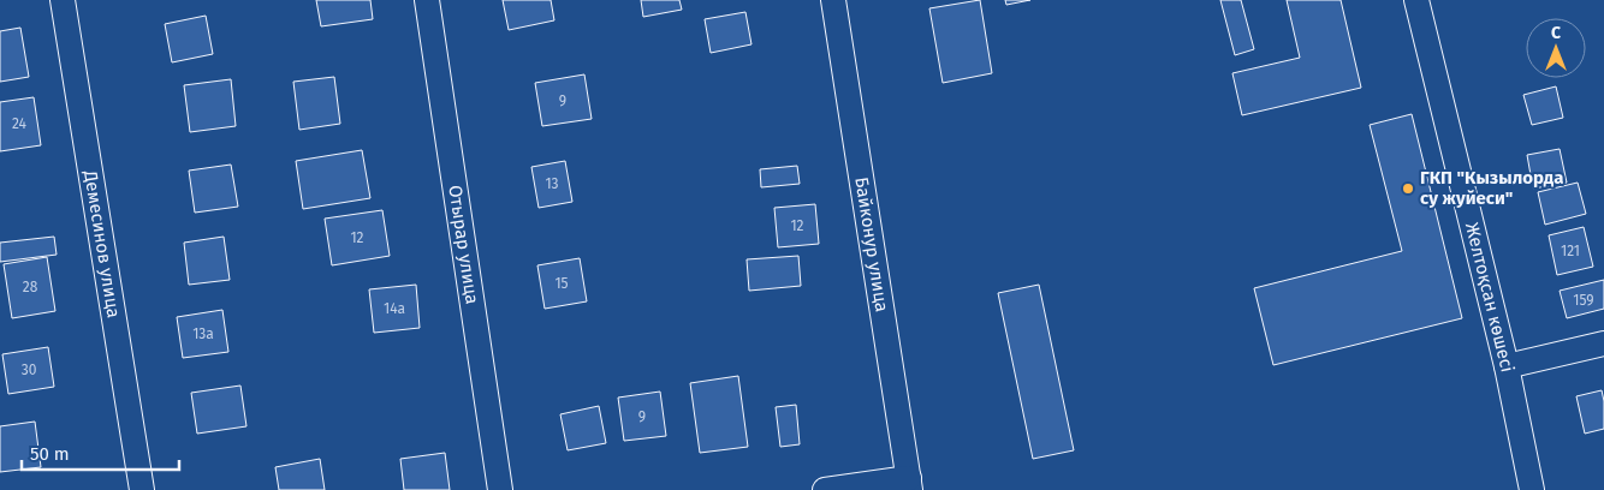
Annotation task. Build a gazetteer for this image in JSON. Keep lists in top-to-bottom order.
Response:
{
  "streets": {
    "street": [
      "Демесинов улица",
      "Отырар улица",
      "Байконур улица",
      "Желтоқсан көшесі"
    ]
  },
  "places": ["ГКП \"Кызылорда су жуйеси\""],
  "house_numbers": [
    "9",
    "24",
    "13",
    "12",
    "12",
    "121",
    "15",
    "28",
    "159",
    "14а",
    "13а",
    "30",
    "9"
  ],
  "scale_bar": "50 m",
  "north": "top"
}
